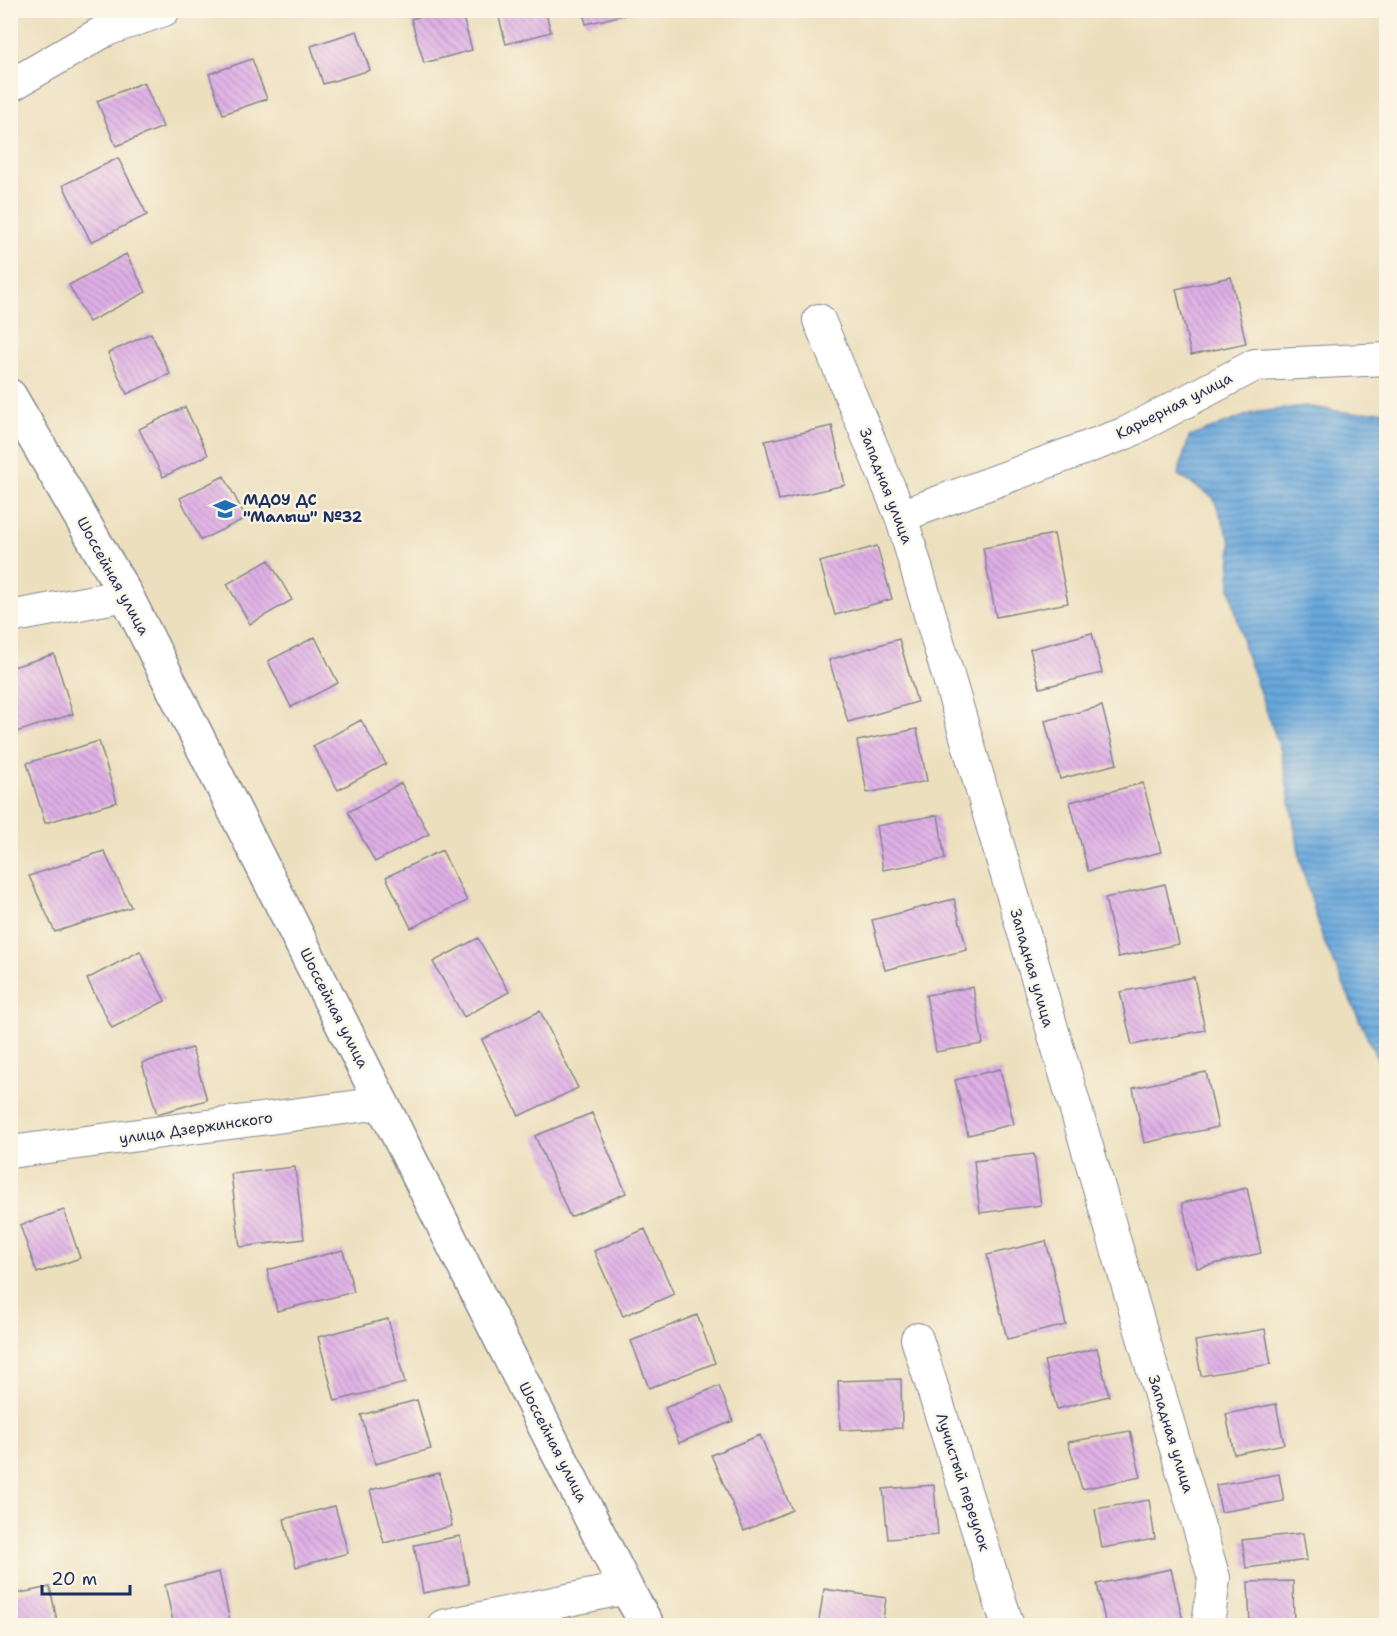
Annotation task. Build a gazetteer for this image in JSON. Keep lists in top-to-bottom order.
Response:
{
  "streets": {
    "main road": ["Шоссейная улица"],
    "street": [
      "Карьерная улица",
      "Западная улица",
      "улица Дзержинского",
      "Лучистый переулок"
    ]
  },
  "crossings": [
    ["Карьерная улица", "Западная улица"],
    ["Шоссейная улица", "улица Дзержинского"]
  ],
  "places": {
    "school or university": ["МДОУ ДС \"Малыш\" №32"]
  },
  "scale_bar": "20 m"
}
